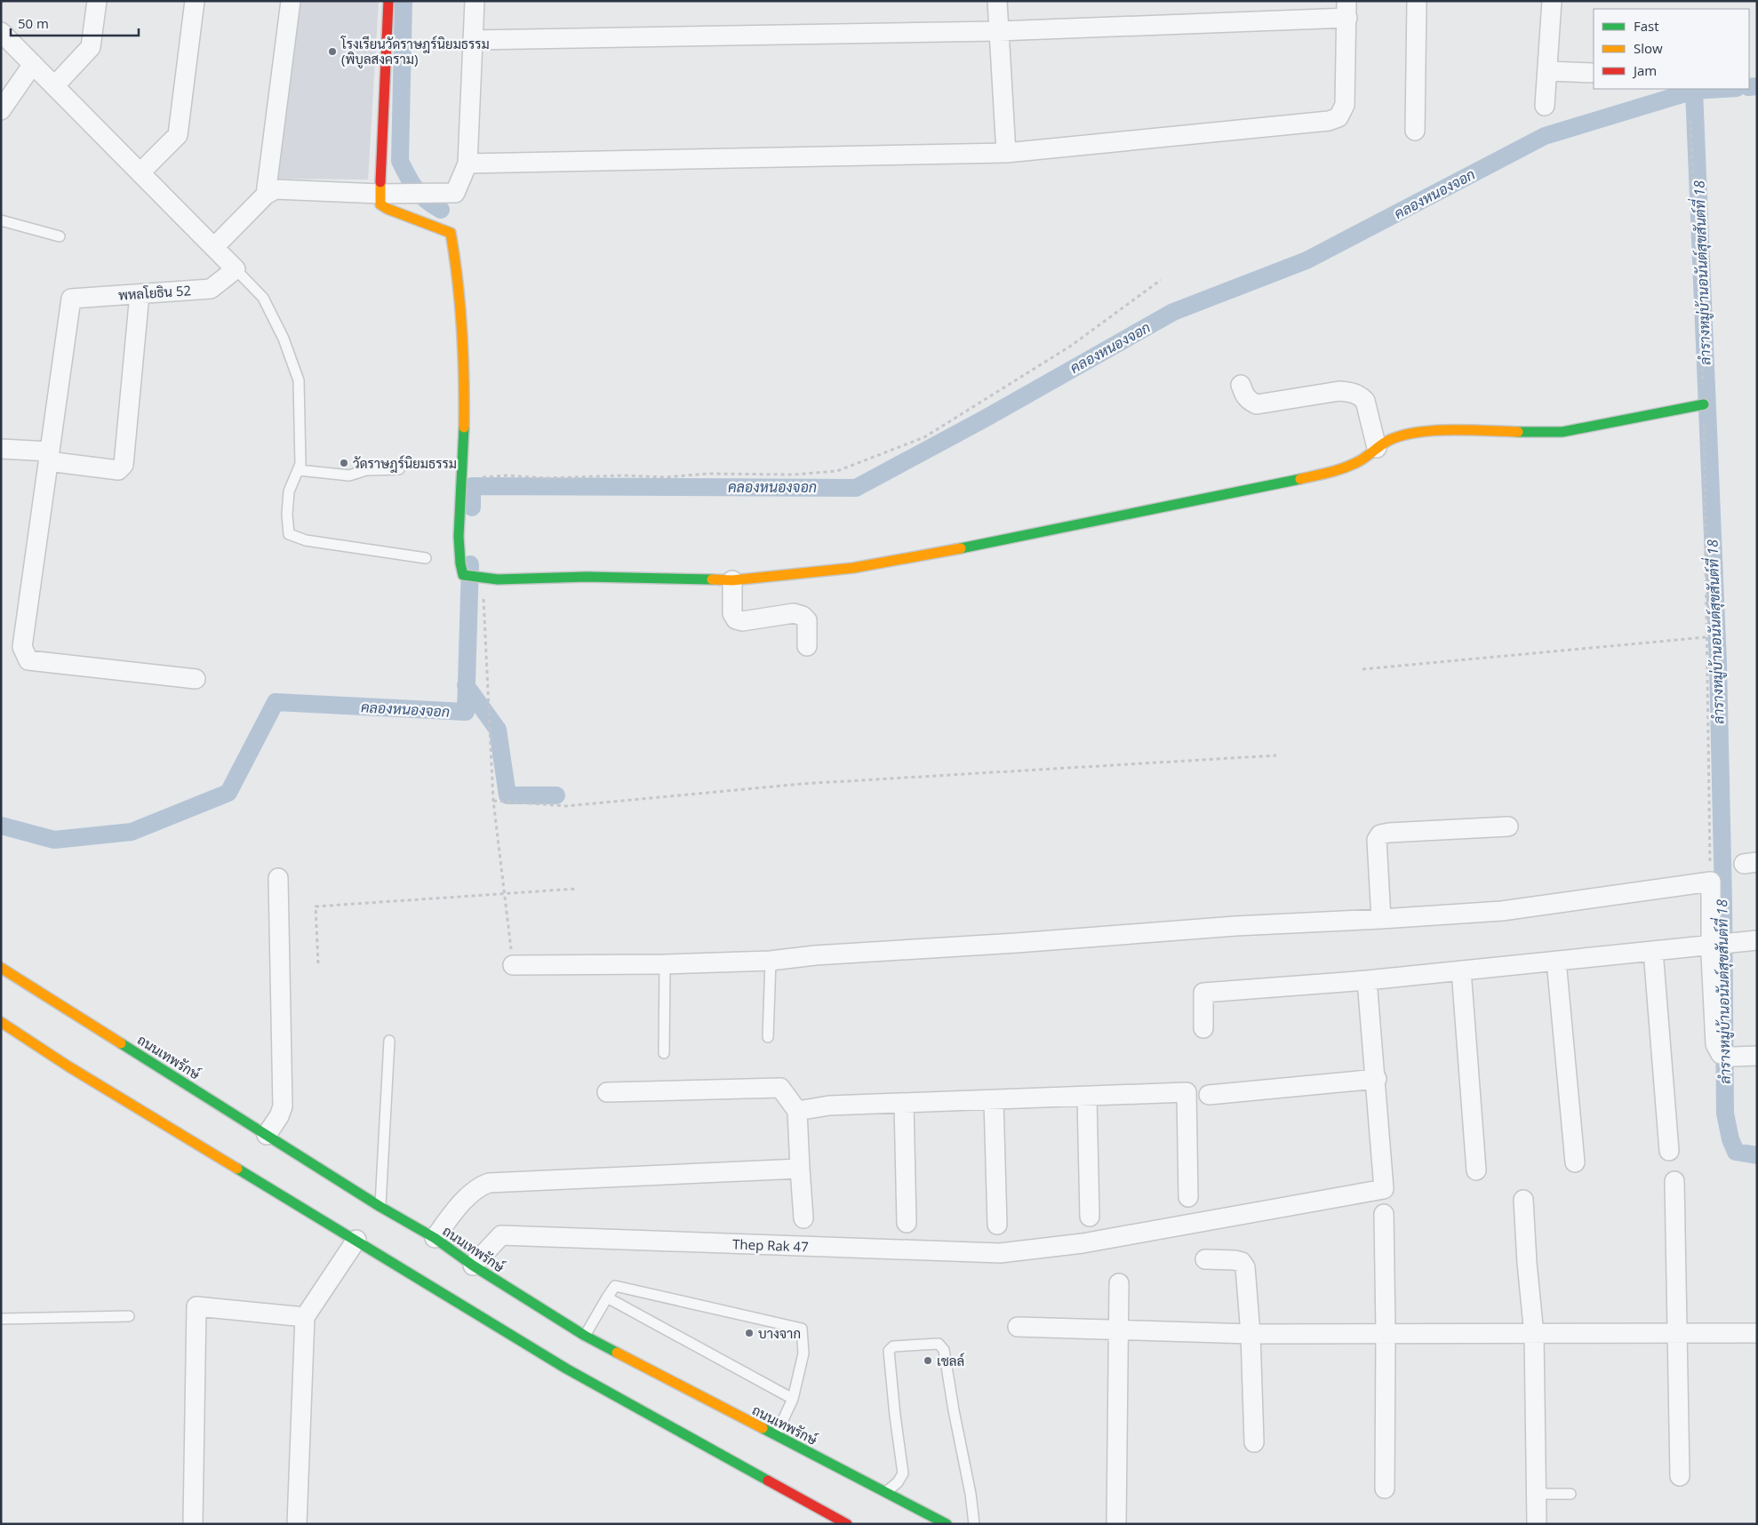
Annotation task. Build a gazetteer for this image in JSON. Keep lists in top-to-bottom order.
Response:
{
  "streets": {
    "main road": ["ถนนเทพรักษ์"],
    "street": ["พหลโยธิน 52", "Thep Rak 47"]
  },
  "crossings": [
    ["ถนนเทพรักษ์", "Thep Rak 47"]
  ],
  "water": ["คลองหนองจอก", "ลำรางหมู่บ้านอนันต์สุขสันต์ที่ 18"],
  "places": [
    "โรงเรียนวัดราษฎร์นิยมธรรม (พิบูลสงคราม)",
    "วัดราษฎร์นิยมธรรม",
    "บางจาก",
    "เชลล์"
  ],
  "legend": ["Fast", "Slow", "Jam"],
  "scale_bar": "50 m"
}
